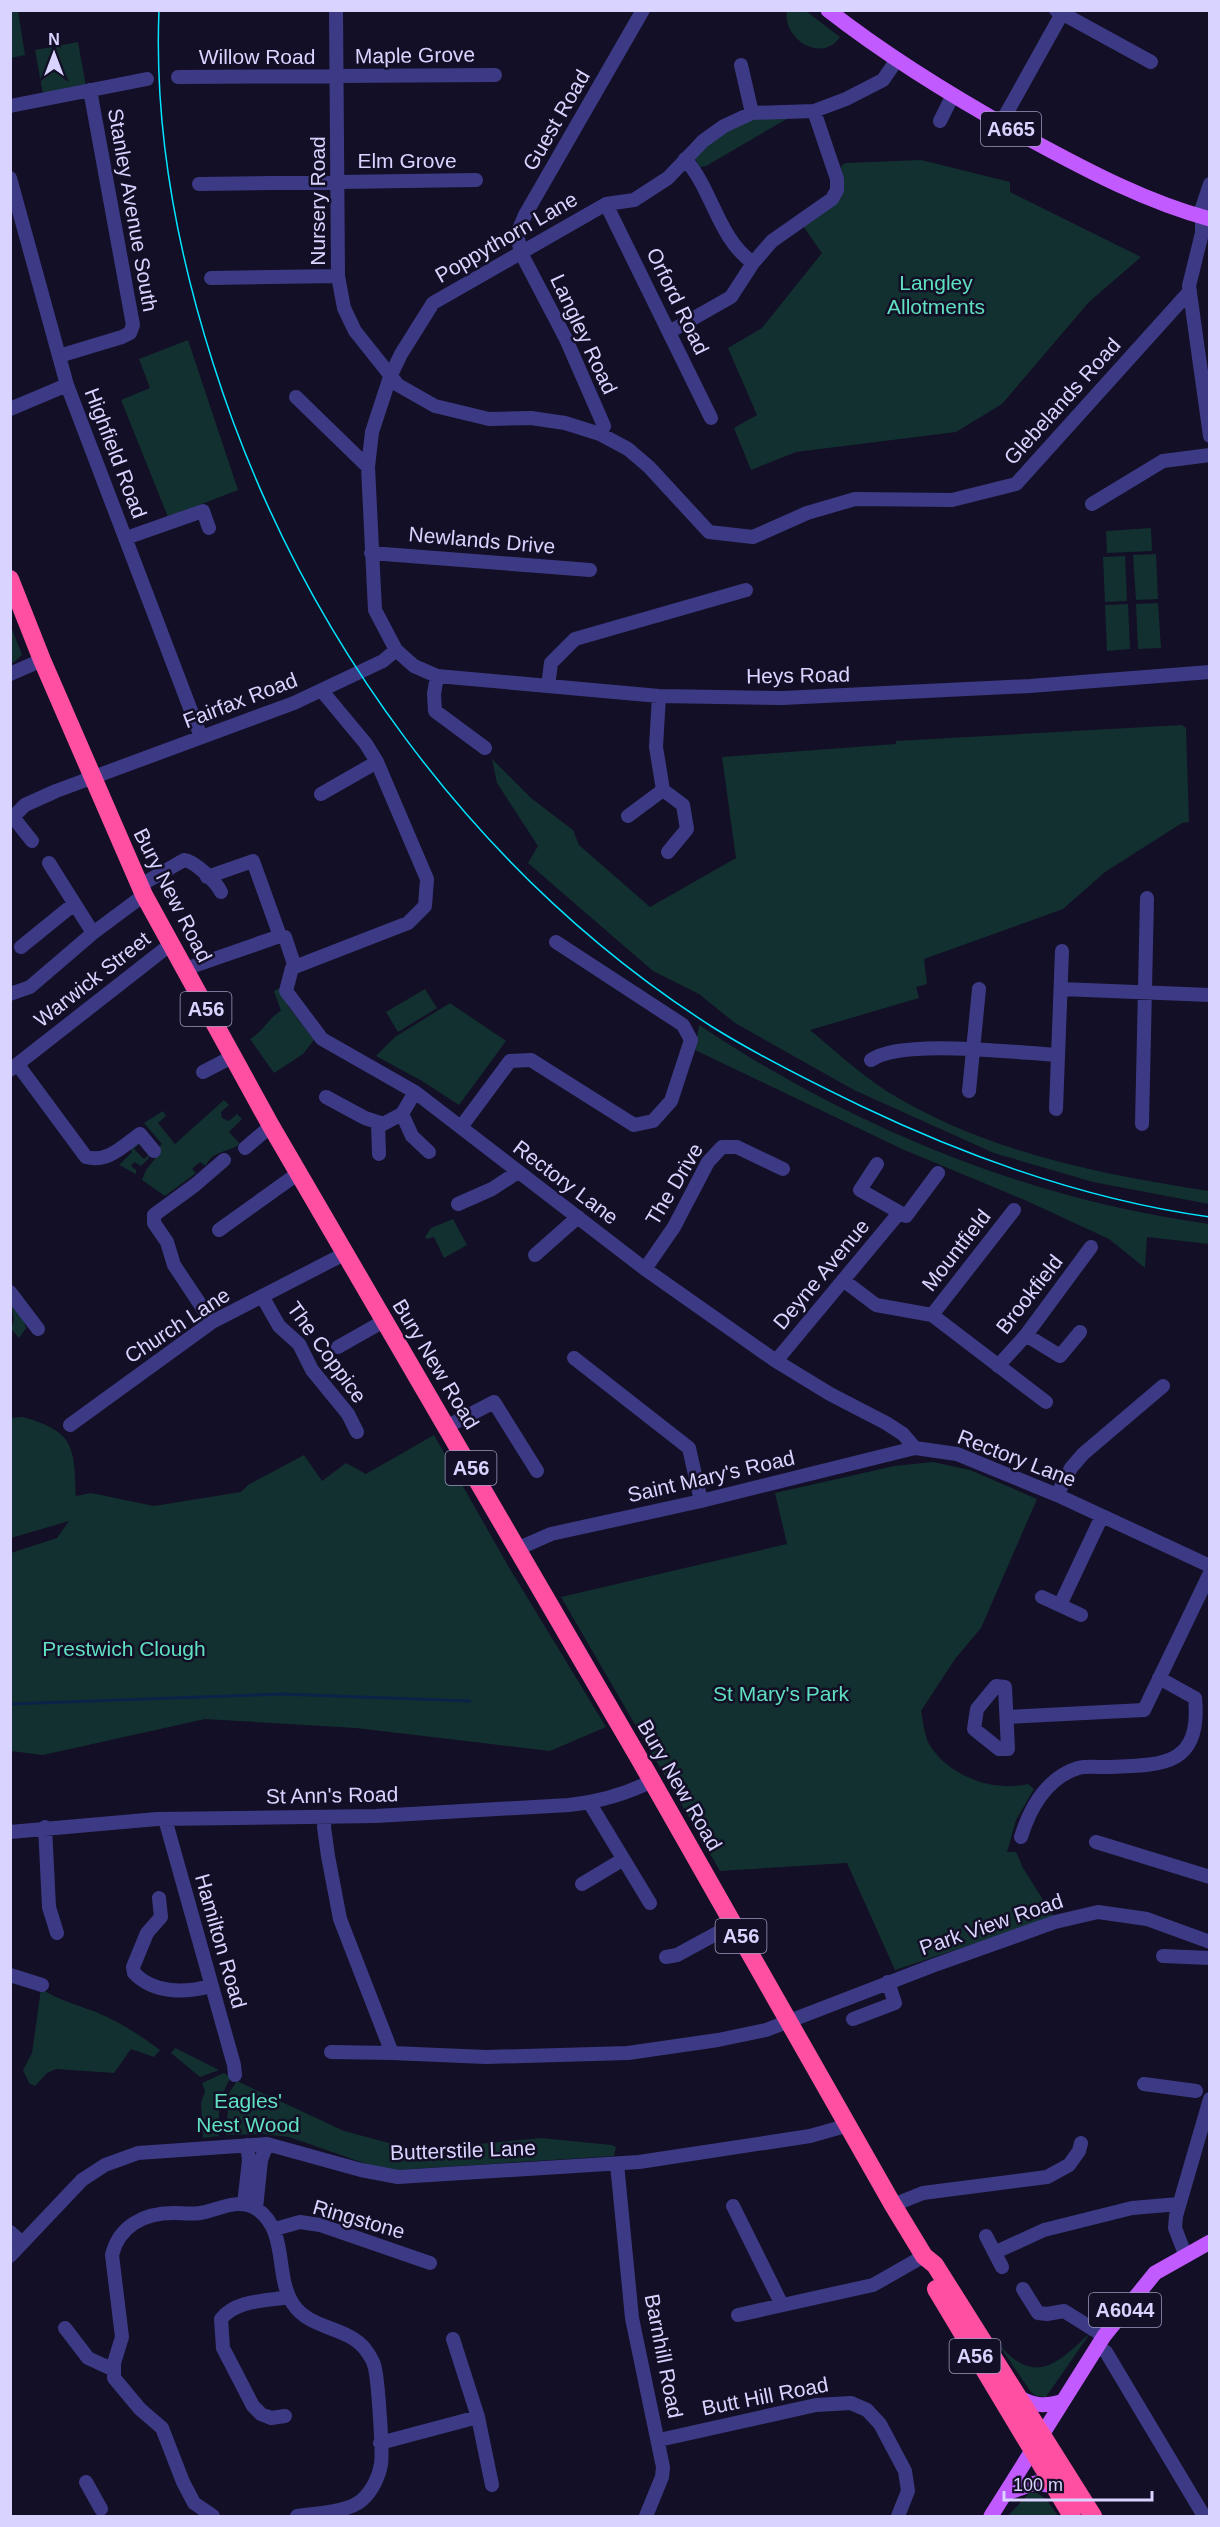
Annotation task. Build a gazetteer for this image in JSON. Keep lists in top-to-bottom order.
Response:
{
  "streets": {
    "highway": ["Bury New Road", "A56"],
    "main road": ["A665", "A6044"],
    "street": [
      "Maple Grove",
      "Willow Road",
      "Guest Road",
      "Elm Grove",
      "Nursery Road",
      "Stanley Avenue South",
      "Poppythorn Lane",
      "Orford Road",
      "Langley Road",
      "Glebelands Road",
      "Highfield Road",
      "Newlands Drive",
      "Heys Road",
      "Fairfax Road",
      "Warwick Street",
      "Rectory Lane",
      "The Drive",
      "Mountfield",
      "Deyne Avenue",
      "Brookfield",
      "Church Lane",
      "The Coppice",
      "Saint Mary's Road",
      "St Ann's Road",
      "Park View Road",
      "Hamilton Road",
      "Butterstile Lane",
      "Ringstone",
      "Barnhill Road",
      "Butt Hill Road"
    ]
  },
  "crossings": [
    ["Maple Grove", "Willow Road"],
    ["Maple Grove", "Nursery Road"],
    ["Willow Road", "Nursery Road"],
    ["Guest Road", "Poppythorn Lane"],
    ["Guest Road", "Langley Road"],
    ["Elm Grove", "Nursery Road"],
    ["Nursery Road", "Poppythorn Lane"],
    ["Nursery Road", "Glebelands Road"],
    ["Stanley Avenue South", "Highfield Road"],
    ["Poppythorn Lane", "Orford Road"],
    ["Poppythorn Lane", "Langley Road"],
    ["Poppythorn Lane", "Glebelands Road"],
    ["Poppythorn Lane", "Newlands Drive"],
    ["Poppythorn Lane", "Heys Road"],
    ["Poppythorn Lane", "Fairfax Road"],
    ["Langley Road", "Glebelands Road"],
    ["Highfield Road", "Fairfax Road"],
    ["Heys Road", "Fairfax Road"],
    ["Fairfax Road", "Bury New Road"],
    ["Bury New Road", "Warwick Street"],
    ["Bury New Road", "Church Lane"],
    ["Bury New Road", "Saint Mary's Road"],
    ["Bury New Road", "St Ann's Road"],
    ["Bury New Road", "Park View Road"],
    ["Bury New Road", "Butterstile Lane"],
    ["Bury New Road", "A6044"],
    ["Rectory Lane", "The Drive"],
    ["Rectory Lane", "Deyne Avenue"],
    ["Rectory Lane", "Saint Mary's Road"],
    ["Church Lane", "The Coppice"],
    ["St Ann's Road", "Hamilton Road"],
    ["Butterstile Lane", "Barnhill Road"],
    ["Barnhill Road", "Butt Hill Road"]
  ],
  "parks": [
    "Langley Allotments",
    "Prestwich Clough",
    "St Mary's Park",
    "Eagles' Nest Wood"
  ],
  "scale_bar": "100 m",
  "north": "top"
}
